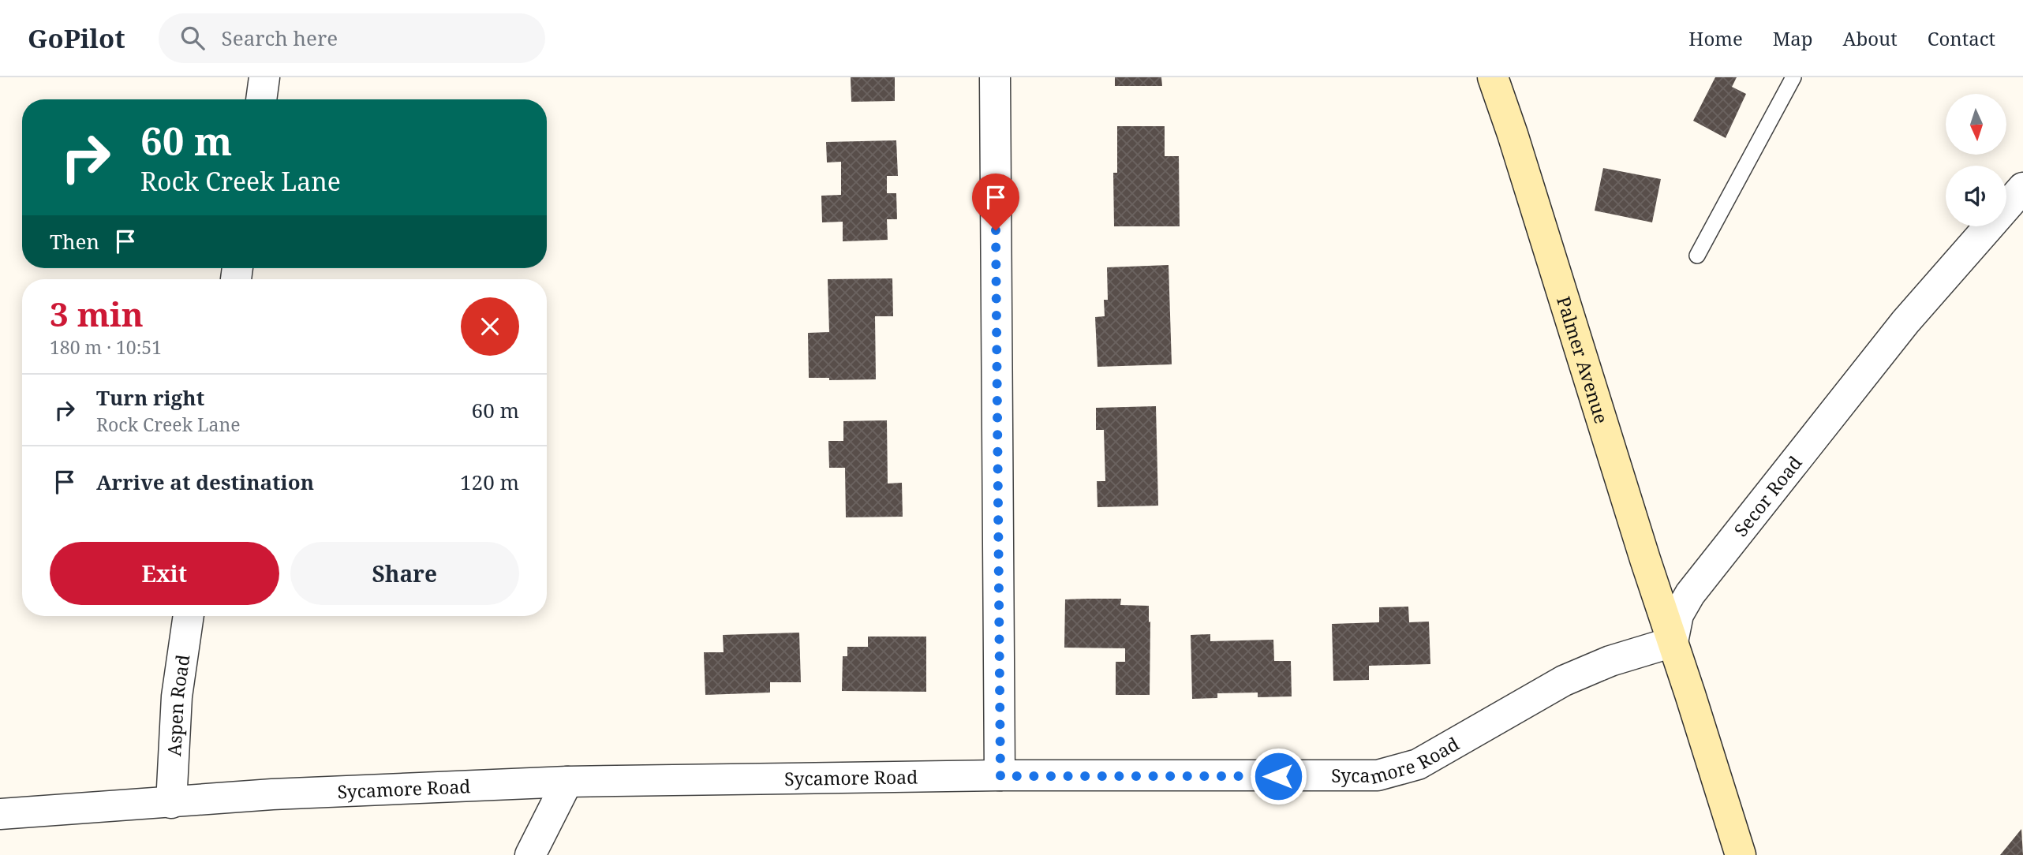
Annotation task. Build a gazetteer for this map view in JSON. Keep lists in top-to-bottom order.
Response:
{
  "streets": {
    "main road": ["Palmer Avenue", "Secor Road"],
    "street": ["Aspen Road", "Sycamore Road"]
  },
  "crossings": [
    ["Palmer Avenue", "Secor Road"],
    ["Palmer Avenue", "Sycamore Road"],
    ["Secor Road", "Sycamore Road"],
    ["Aspen Road", "Sycamore Road"]
  ],
  "north": "bottom",
  "page": {
    "header": "GoPilot",
    "search": "Search here",
    "nav": [
      "Home",
      "Map",
      "About",
      "Contact"
    ],
    "turn": ["60 m", "Rock Creek Lane"],
    "then": "Then",
    "heading": ["3 min", "180 m · 10:51"],
    "list": [
      {
        "name": "Turn right",
        "note": "Rock Creek Lane",
        "value": "60 m"
      },
      {
        "name": "Arrive at destination",
        "value": "120 m"
      }
    ],
    "buttons": ["Exit", "Share"]
  }
}
